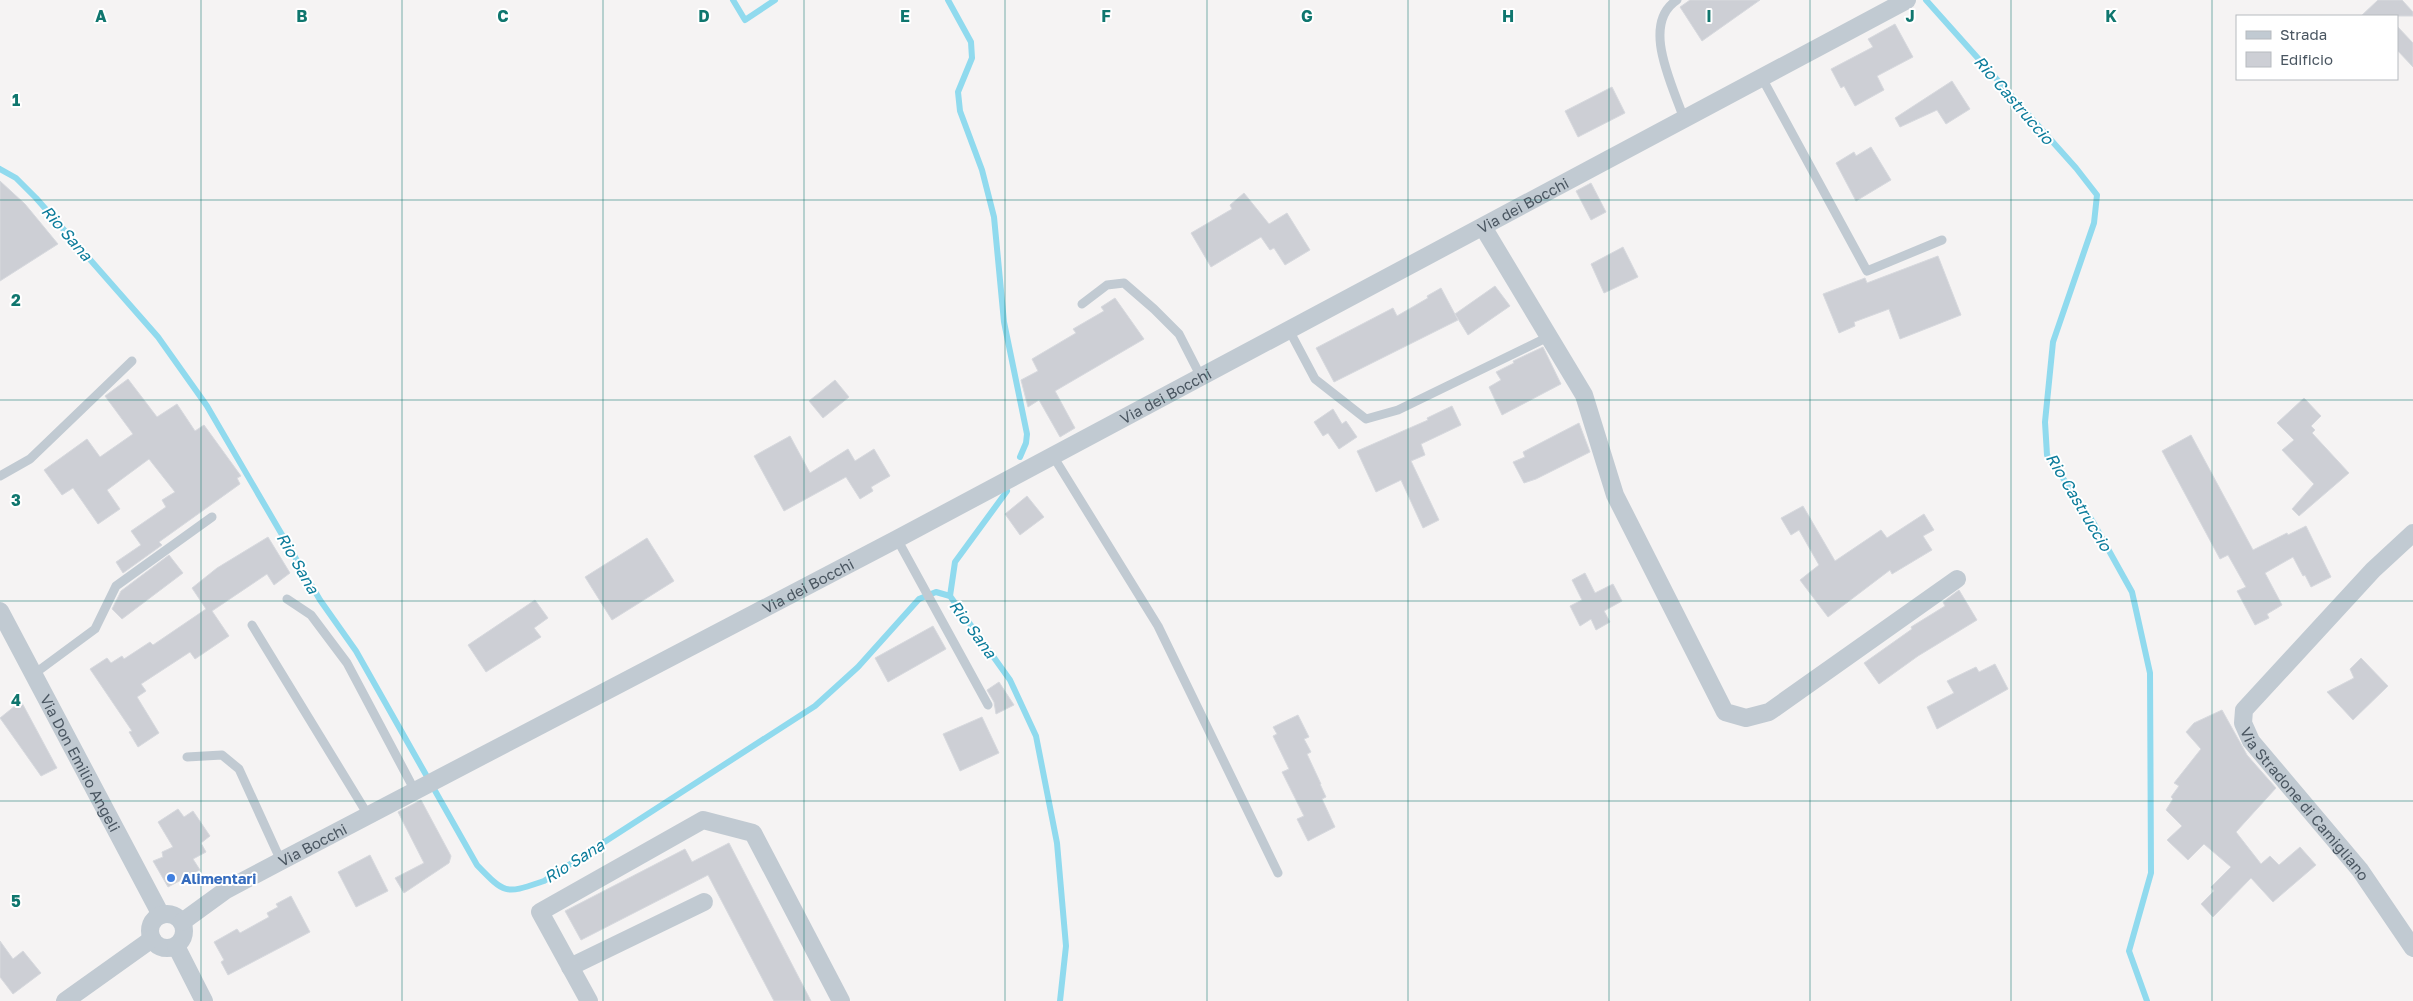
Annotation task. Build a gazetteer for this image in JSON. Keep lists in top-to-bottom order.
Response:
{
  "streets": {
    "street": [
      "Via dei Bocchi",
      "Via Don Emilio Angeli",
      "Via Stradone di Camigliano",
      "Via Bocchi"
    ]
  },
  "crossings": [
    ["Via dei Bocchi", "Via Bocchi"],
    ["Via Don Emilio Angeli", "Via Bocchi"]
  ],
  "water": ["Rio Castruccio", "Rio Sana"],
  "places": ["Alimentari"],
  "legend": ["Strada", "Edificio"],
  "grid": {
    "columns": [
      "A",
      "B",
      "C",
      "D",
      "E",
      "F",
      "G",
      "H",
      "I",
      "J",
      "K"
    ],
    "rows": [
      "1",
      "2",
      "3",
      "4",
      "5"
    ]
  }
}
